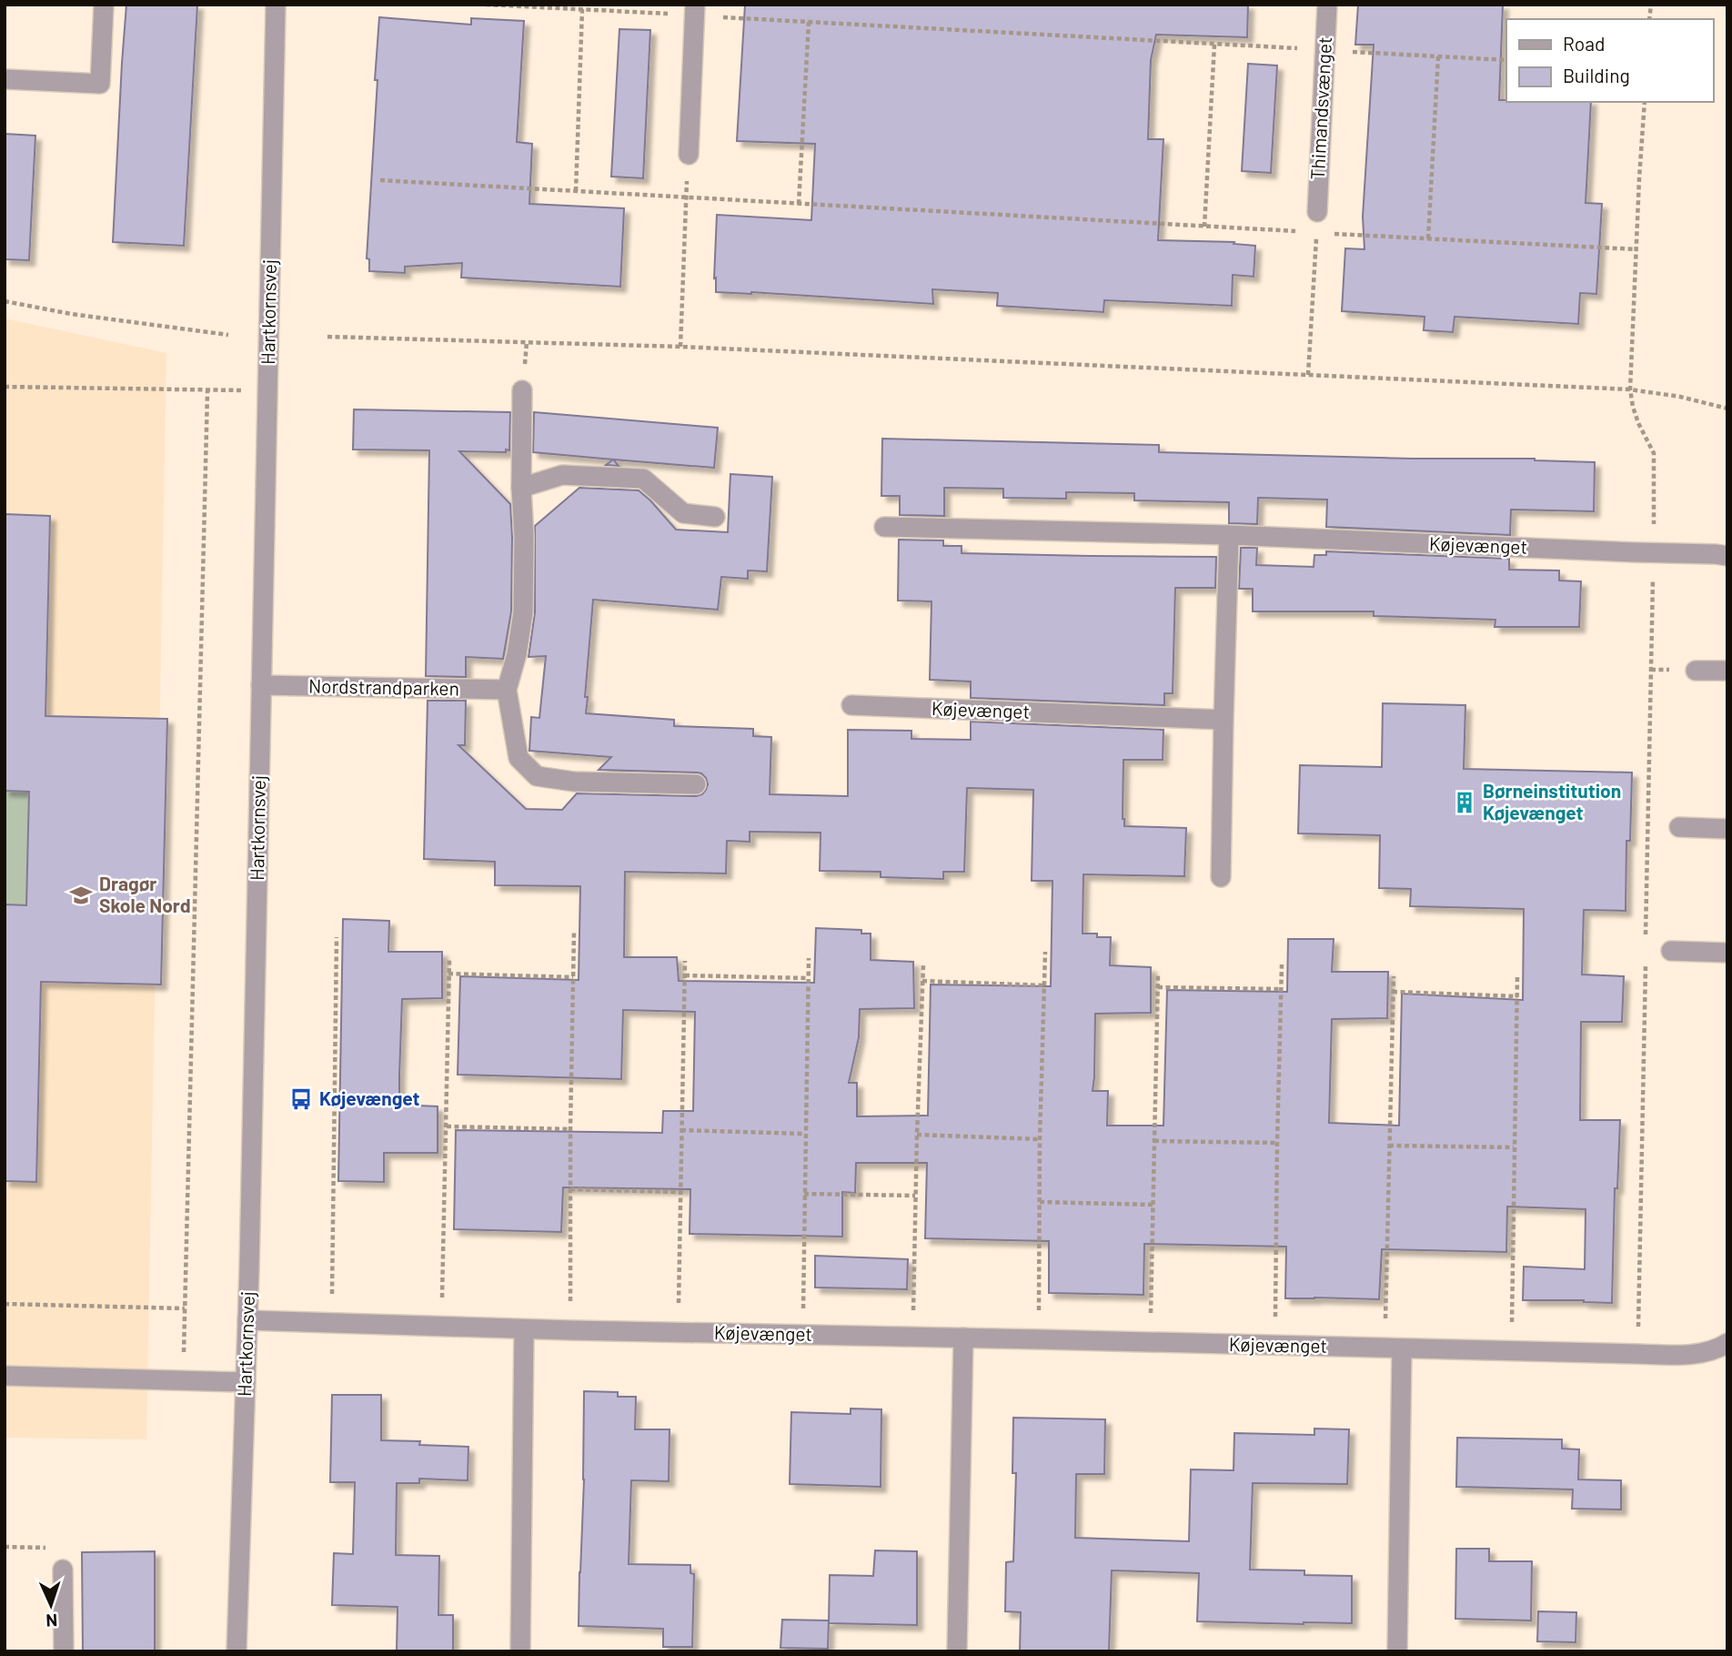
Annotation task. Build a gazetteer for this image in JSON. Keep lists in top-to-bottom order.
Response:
{
  "streets": {
    "street": [
      "Thimandsvænget",
      "Hartkornsvej",
      "Køjevænget",
      "Nordstrandparken"
    ]
  },
  "crossings": [
    ["Hartkornsvej", "Køjevænget"],
    ["Hartkornsvej", "Nordstrandparken"]
  ],
  "places": {
    "building": ["Børneinstitution Køjevænget"],
    "school or university": ["Dragør Skole Nord"],
    "bus stop": ["Køjevænget"]
  },
  "legend": ["Road", "Building"],
  "north": "bottom"
}
